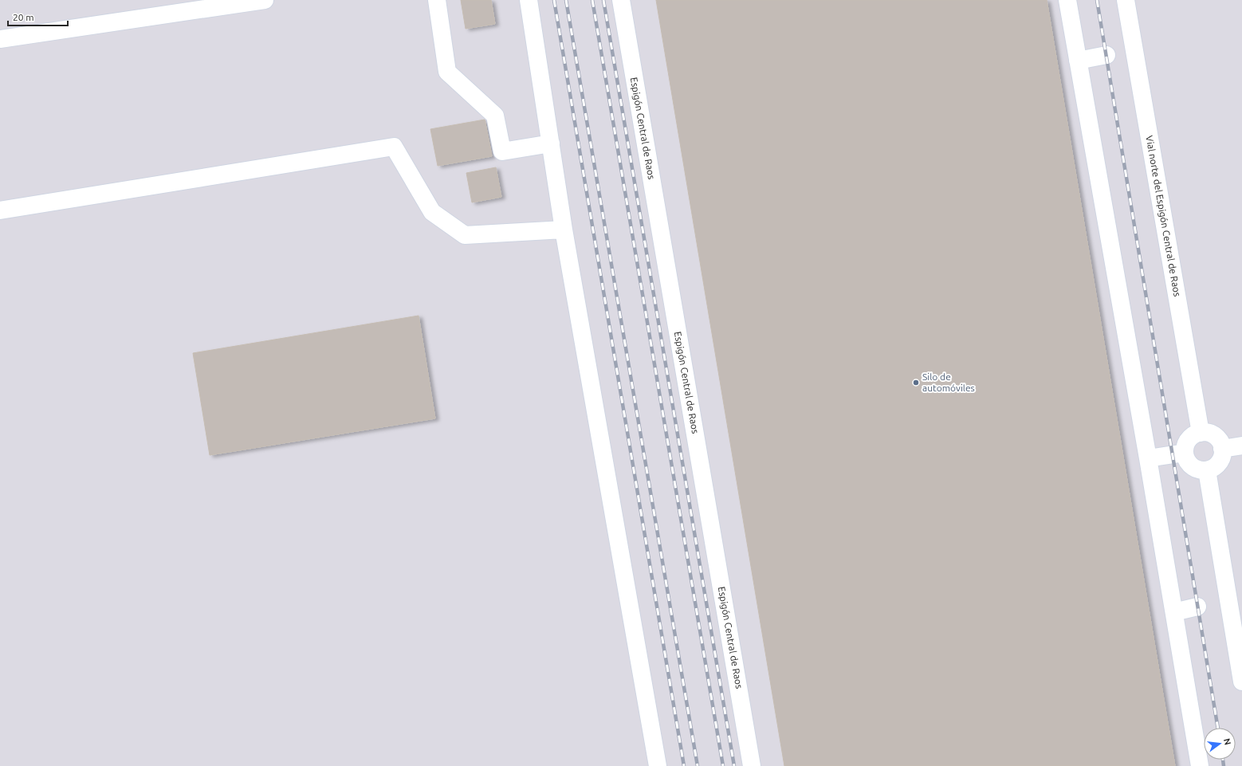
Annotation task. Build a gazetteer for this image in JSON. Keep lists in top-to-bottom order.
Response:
{
  "streets": {
    "lane": ["Espigón Central de Raos", "Vial norte del Espigón Central de Raos"]
  },
  "places": ["Silo de automóviles"],
  "scale_bar": "20 m",
  "north": "right"
}
